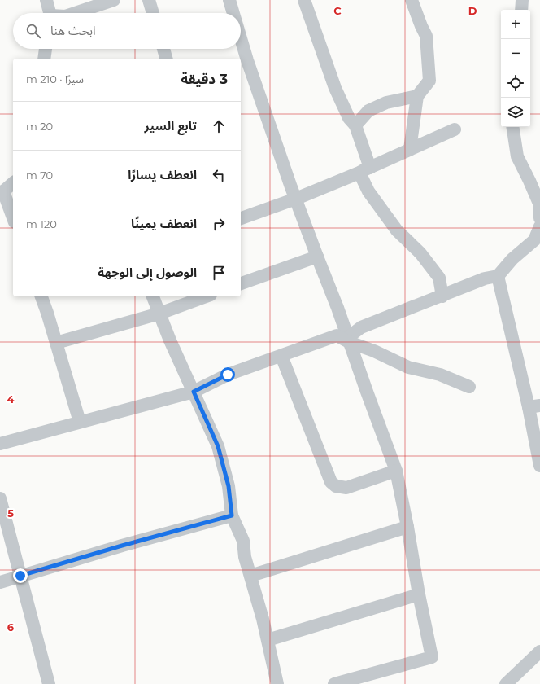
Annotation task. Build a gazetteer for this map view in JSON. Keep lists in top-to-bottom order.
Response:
{
  "page": {
    "map_buttons": ["+", "−"],
    "search": "ابحث هنا",
    "heading": ["3 دقيقة", "سيرًا · 210 m"],
    "list": [
      ["تابع السير", "20 m"],
      ["انعطف يسارًا", "70 m"],
      ["انعطف يمينًا", "120 m"],
      "الوصول إلى الوجهة"
    ]
  },
  "grid": {
    "columns": ["C", "D"],
    "rows": ["4", "5", "6"]
  }
}
